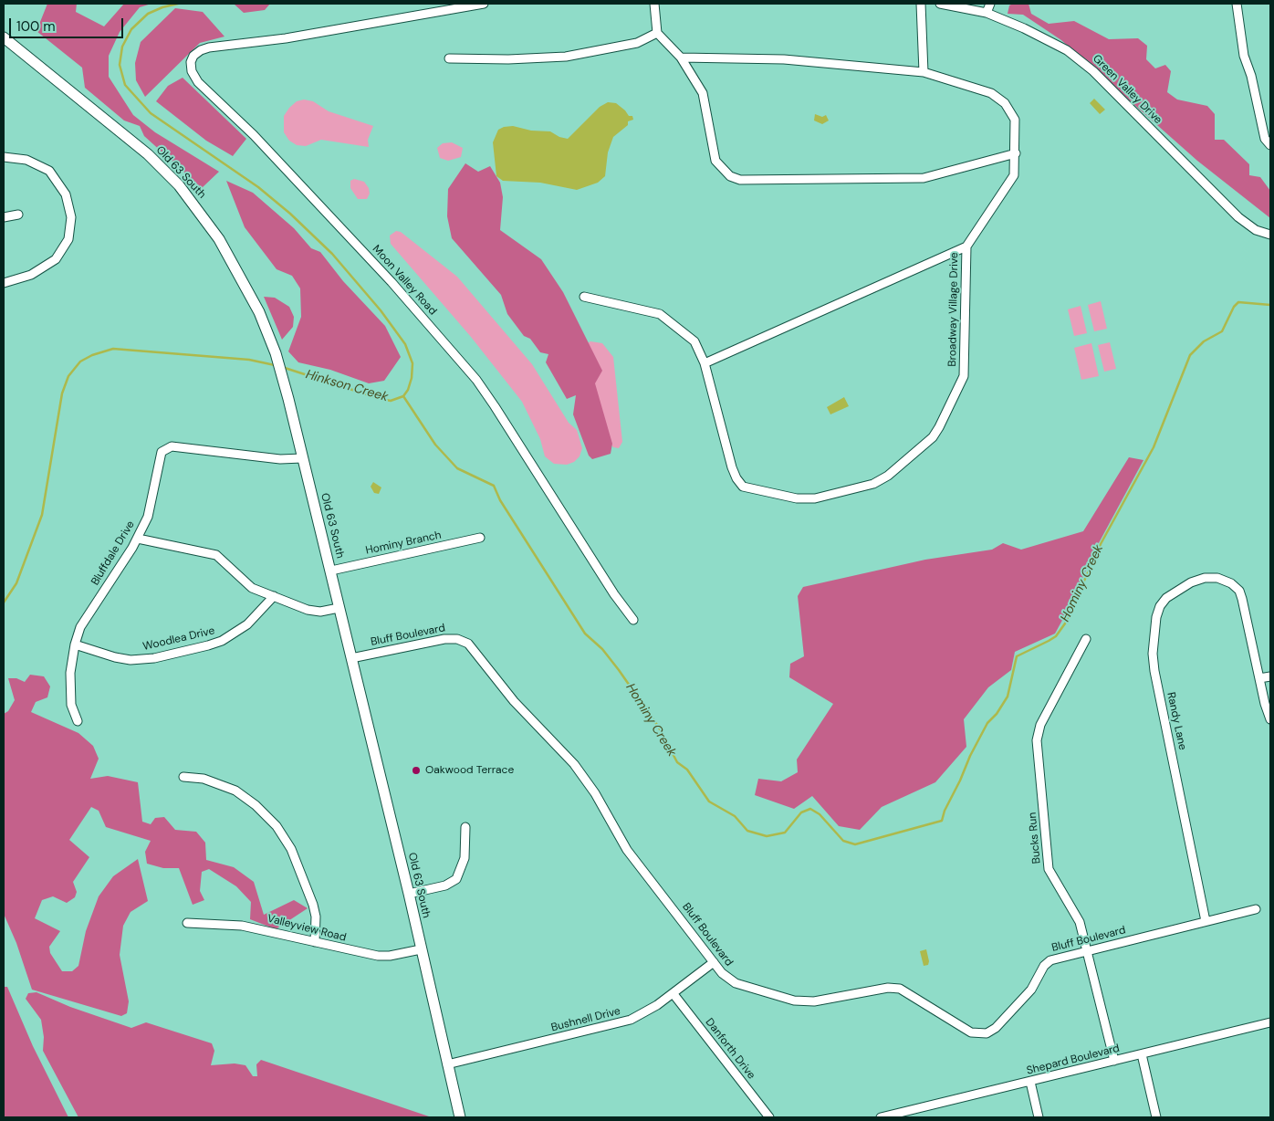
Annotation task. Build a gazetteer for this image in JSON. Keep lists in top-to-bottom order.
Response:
{
  "streets": {
    "main road": ["Old 63 South"],
    "street": [
      "Green Valley Drive",
      "Moon Valley Road",
      "Broadway Village Drive",
      "Hominy Branch",
      "Bluffdale Drive",
      "Bluff Boulevard",
      "Woodlea Drive",
      "Randy Lane",
      "Bucks Run",
      "Valleyview Road",
      "Bushnell Drive",
      "Danforth Drive",
      "Shepard Boulevard"
    ]
  },
  "crossings": [
    ["Old 63 South", "Hominy Branch"],
    ["Old 63 South", "Bluffdale Drive"],
    ["Old 63 South", "Bluff Boulevard"],
    ["Old 63 South", "Valleyview Road"],
    ["Old 63 South", "Bushnell Drive"],
    ["Bluffdale Drive", "Woodlea Drive"],
    ["Bluff Boulevard", "Randy Lane"],
    ["Bluff Boulevard", "Bucks Run"],
    ["Bluff Boulevard", "Bushnell Drive"],
    ["Bucks Run", "Shepard Boulevard"],
    ["Bushnell Drive", "Danforth Drive"]
  ],
  "water": ["Hinkson Creek", "Hominy Creek"],
  "places": ["Oakwood Terrace"],
  "scale_bar": "100 m"
}
